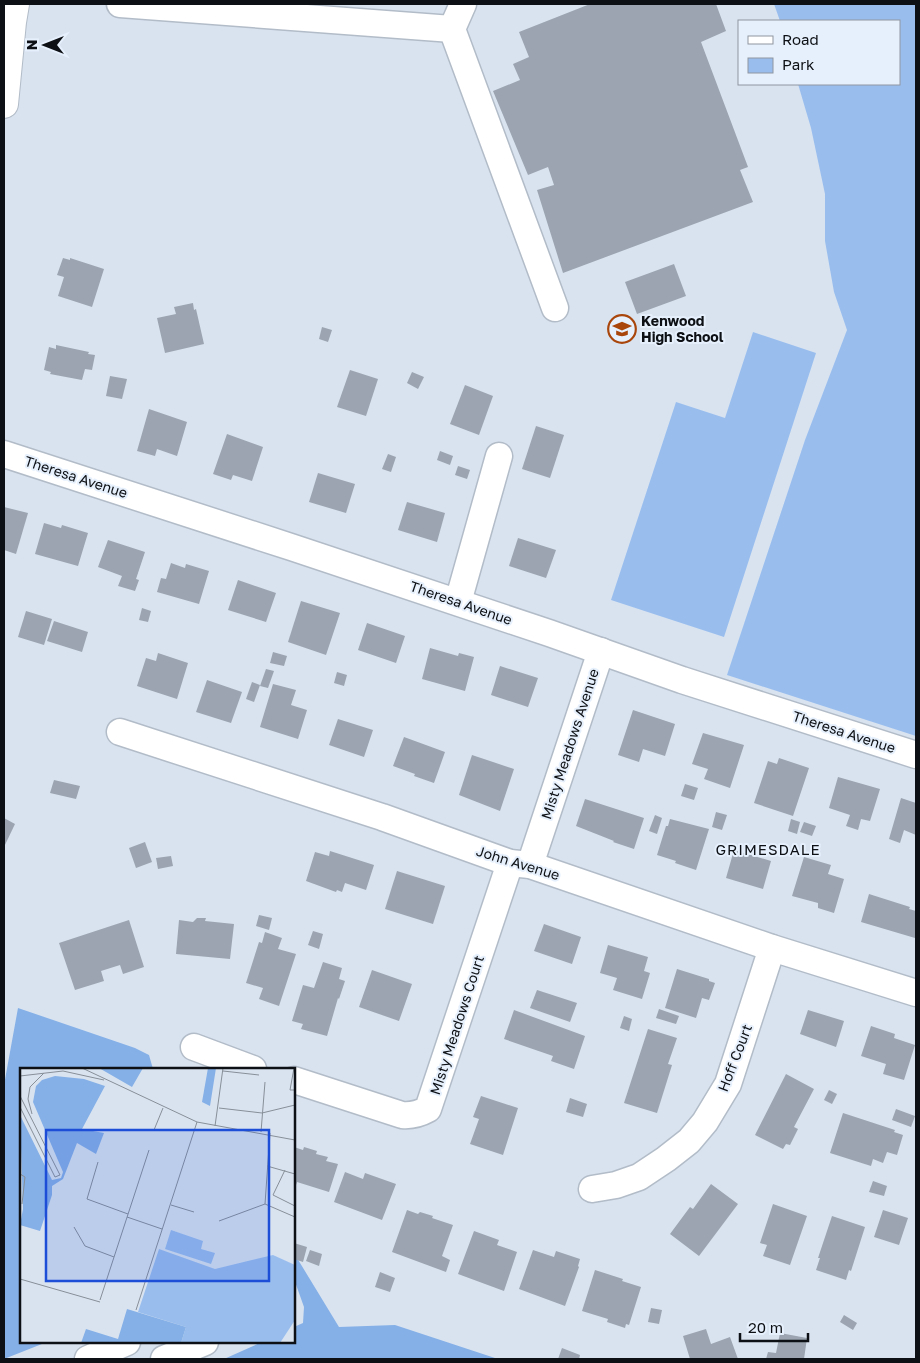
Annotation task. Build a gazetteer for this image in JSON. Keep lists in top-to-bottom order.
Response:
{
  "streets": {
    "street": [
      "Theresa Avenue",
      "Misty Meadows Avenue",
      "John Avenue",
      "Misty Meadows Court",
      "Hoff Court"
    ]
  },
  "crossings": [
    ["Theresa Avenue", "Misty Meadows Avenue"],
    ["Misty Meadows Avenue", "John Avenue"],
    ["Misty Meadows Avenue", "Misty Meadows Court"],
    ["John Avenue", "Misty Meadows Court"],
    ["John Avenue", "Hoff Court"]
  ],
  "districts": ["GRIMESDALE"],
  "places": {
    "school or university": ["Kenwood High School"]
  },
  "legend": ["Road", "Park"],
  "scale_bar": "20 m",
  "north": "left"
}
